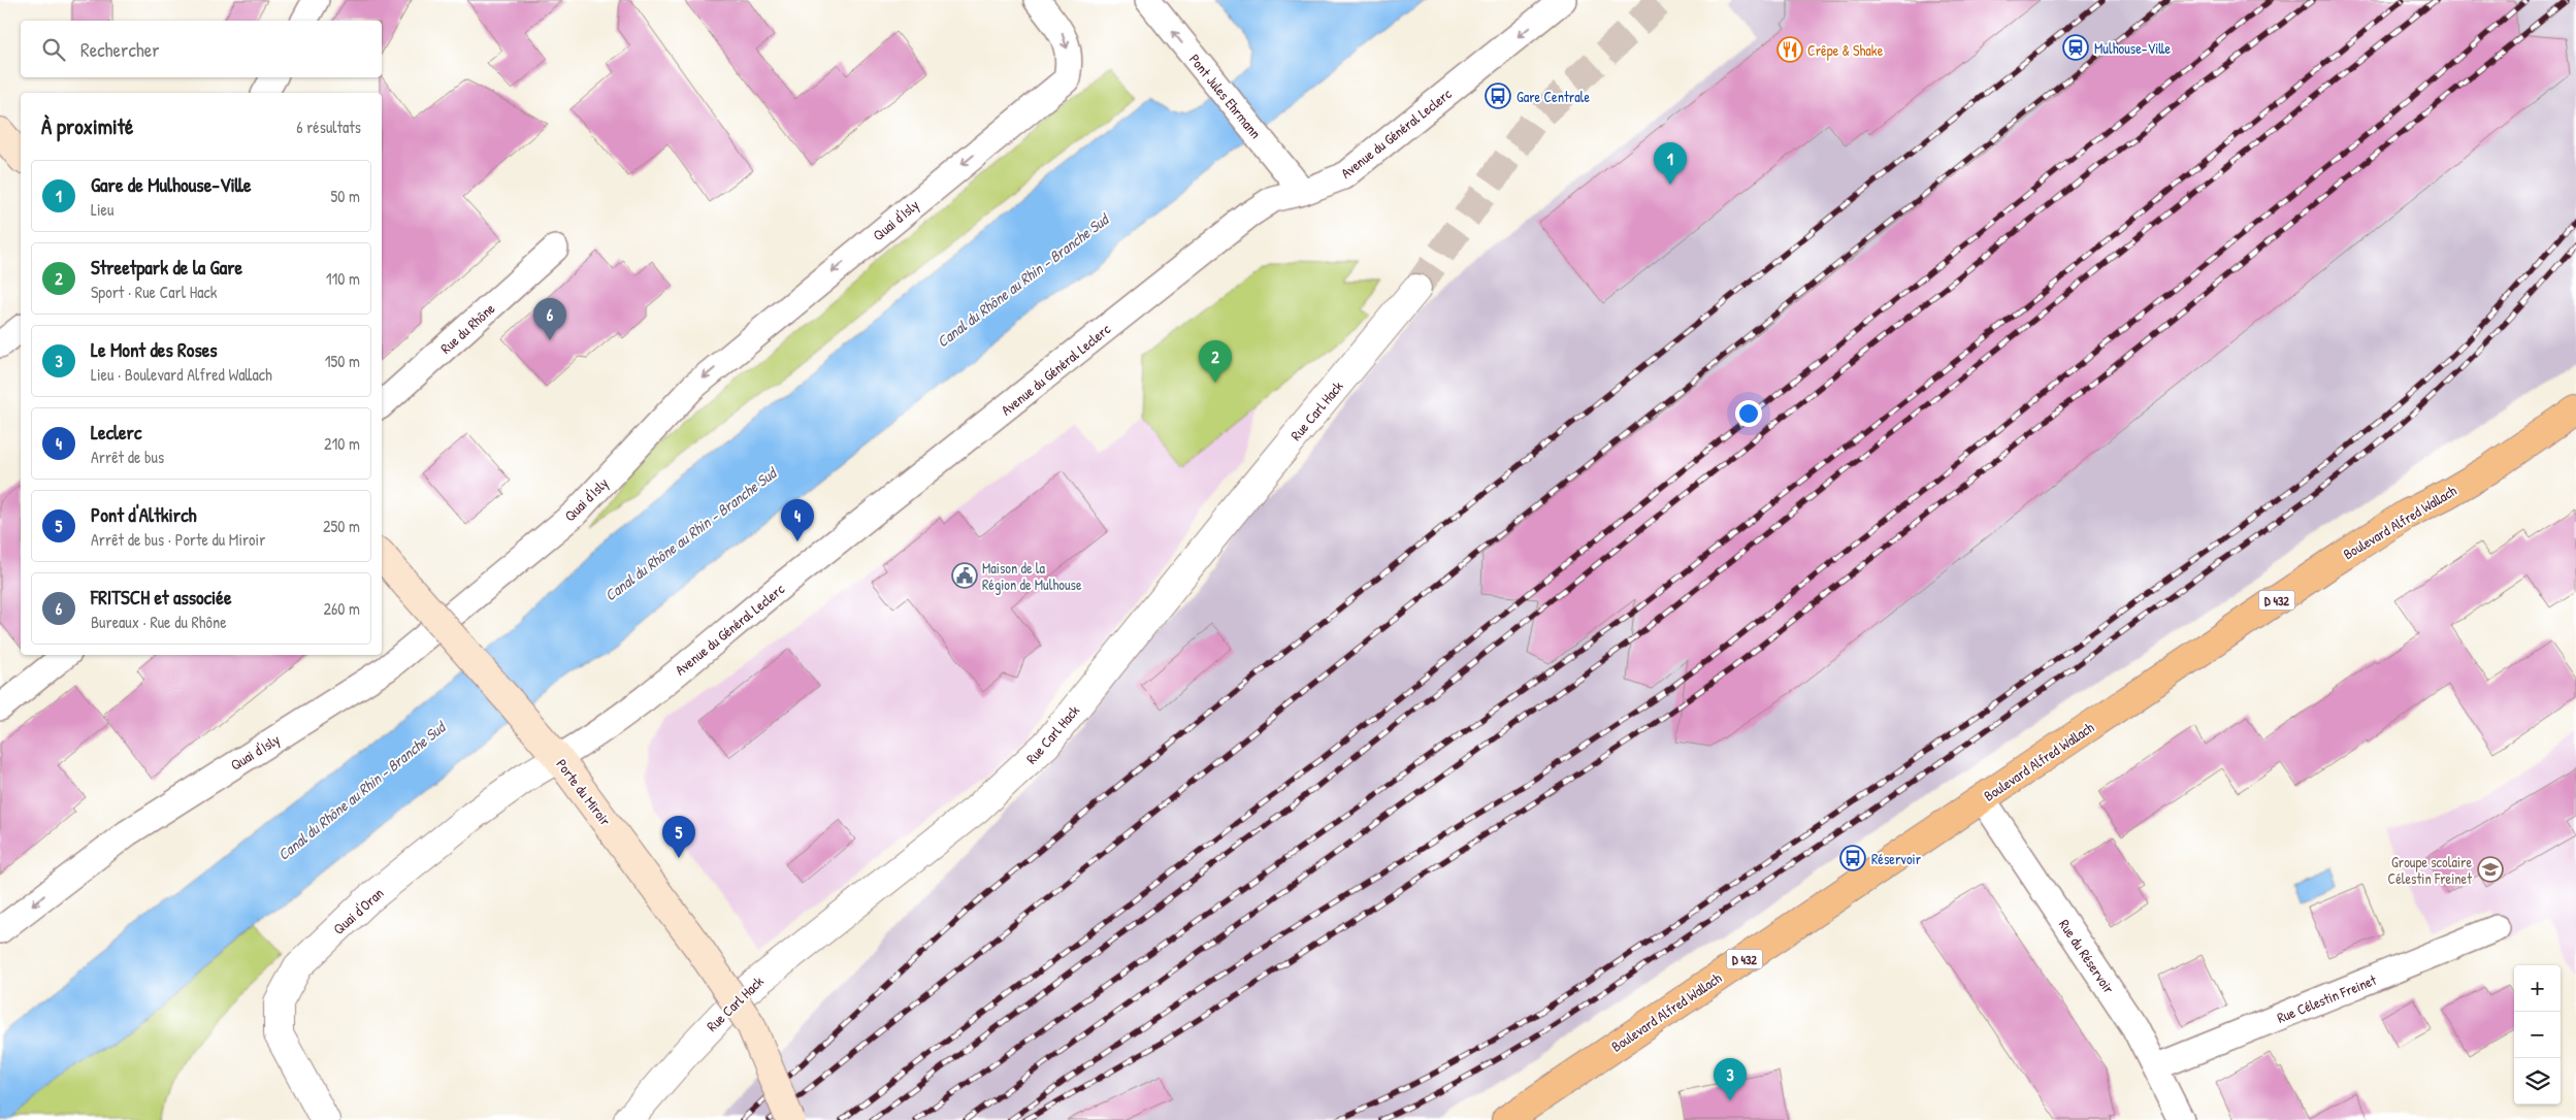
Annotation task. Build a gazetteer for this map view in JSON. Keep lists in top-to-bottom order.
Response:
{
  "streets": {
    "main road": ["Boulevard Alfred Wallach", "D 432", "Porte du Miroir"],
    "street": [
      "Pont Jules Ehrmann",
      "Avenue du Général Leclerc",
      "Quai d'Isly",
      "Rue du Rhône",
      "Rue Carl Hack",
      "Quai d'Oran",
      "Rue du Réservoir",
      "Rue Célestin Freinet"
    ]
  },
  "crossings": [
    ["Pont Jules Ehrmann", "Avenue du Général Leclerc"],
    ["Avenue du Général Leclerc", "Porte du Miroir"],
    ["Avenue du Général Leclerc", "Quai d'Oran"],
    ["Boulevard Alfred Wallach", "Rue du Réservoir"],
    ["Porte du Miroir", "Quai d'Oran"],
    ["Rue du Réservoir", "Rue Célestin Freinet"]
  ],
  "one_way": ["Pont Jules Ehrmann", "Quai d'Isly"],
  "water": ["Canal du Rhône au Rhin - Branche Sud"],
  "places": {
    "station": ["Mulhouse-Ville"],
    "restaurant": ["Crêpe & Shake"],
    "bus stop": ["Gare Centrale", "Réservoir"],
    "public building": ["Maison de la Région de Mulhouse"],
    "school or university": ["Groupe scolaire Célestin Freinet"]
  },
  "page": {
    "search": "Rechercher",
    "heading": ["À proximité", "6 résultats"],
    "pins": [
      "1",
      "6",
      "2",
      "4",
      "5",
      "3"
    ],
    "list": [
      {
        "mark": "1",
        "name": "Gare de Mulhouse-Ville",
        "note": "Lieu",
        "value": "50 m"
      },
      {
        "mark": "2",
        "name": "Streetpark de la Gare",
        "note": "Sport · Rue Carl Hack",
        "value": "110 m"
      },
      {
        "mark": "3",
        "name": "Le Mont des Roses",
        "note": "Lieu · Boulevard Alfred Wallach",
        "value": "150 m"
      },
      {
        "mark": "4",
        "name": "Leclerc",
        "note": "Arrêt de bus",
        "value": "210 m"
      },
      {
        "mark": "5",
        "name": "Pont d'Altkirch",
        "note": "Arrêt de bus · Porte du Miroir",
        "value": "250 m"
      },
      {
        "mark": "6",
        "name": "FRITSCH et associée",
        "note": "Bureaux · Rue du Rhône",
        "value": "260 m"
      }
    ],
    "map_buttons": ["+", "−"]
  }
}
